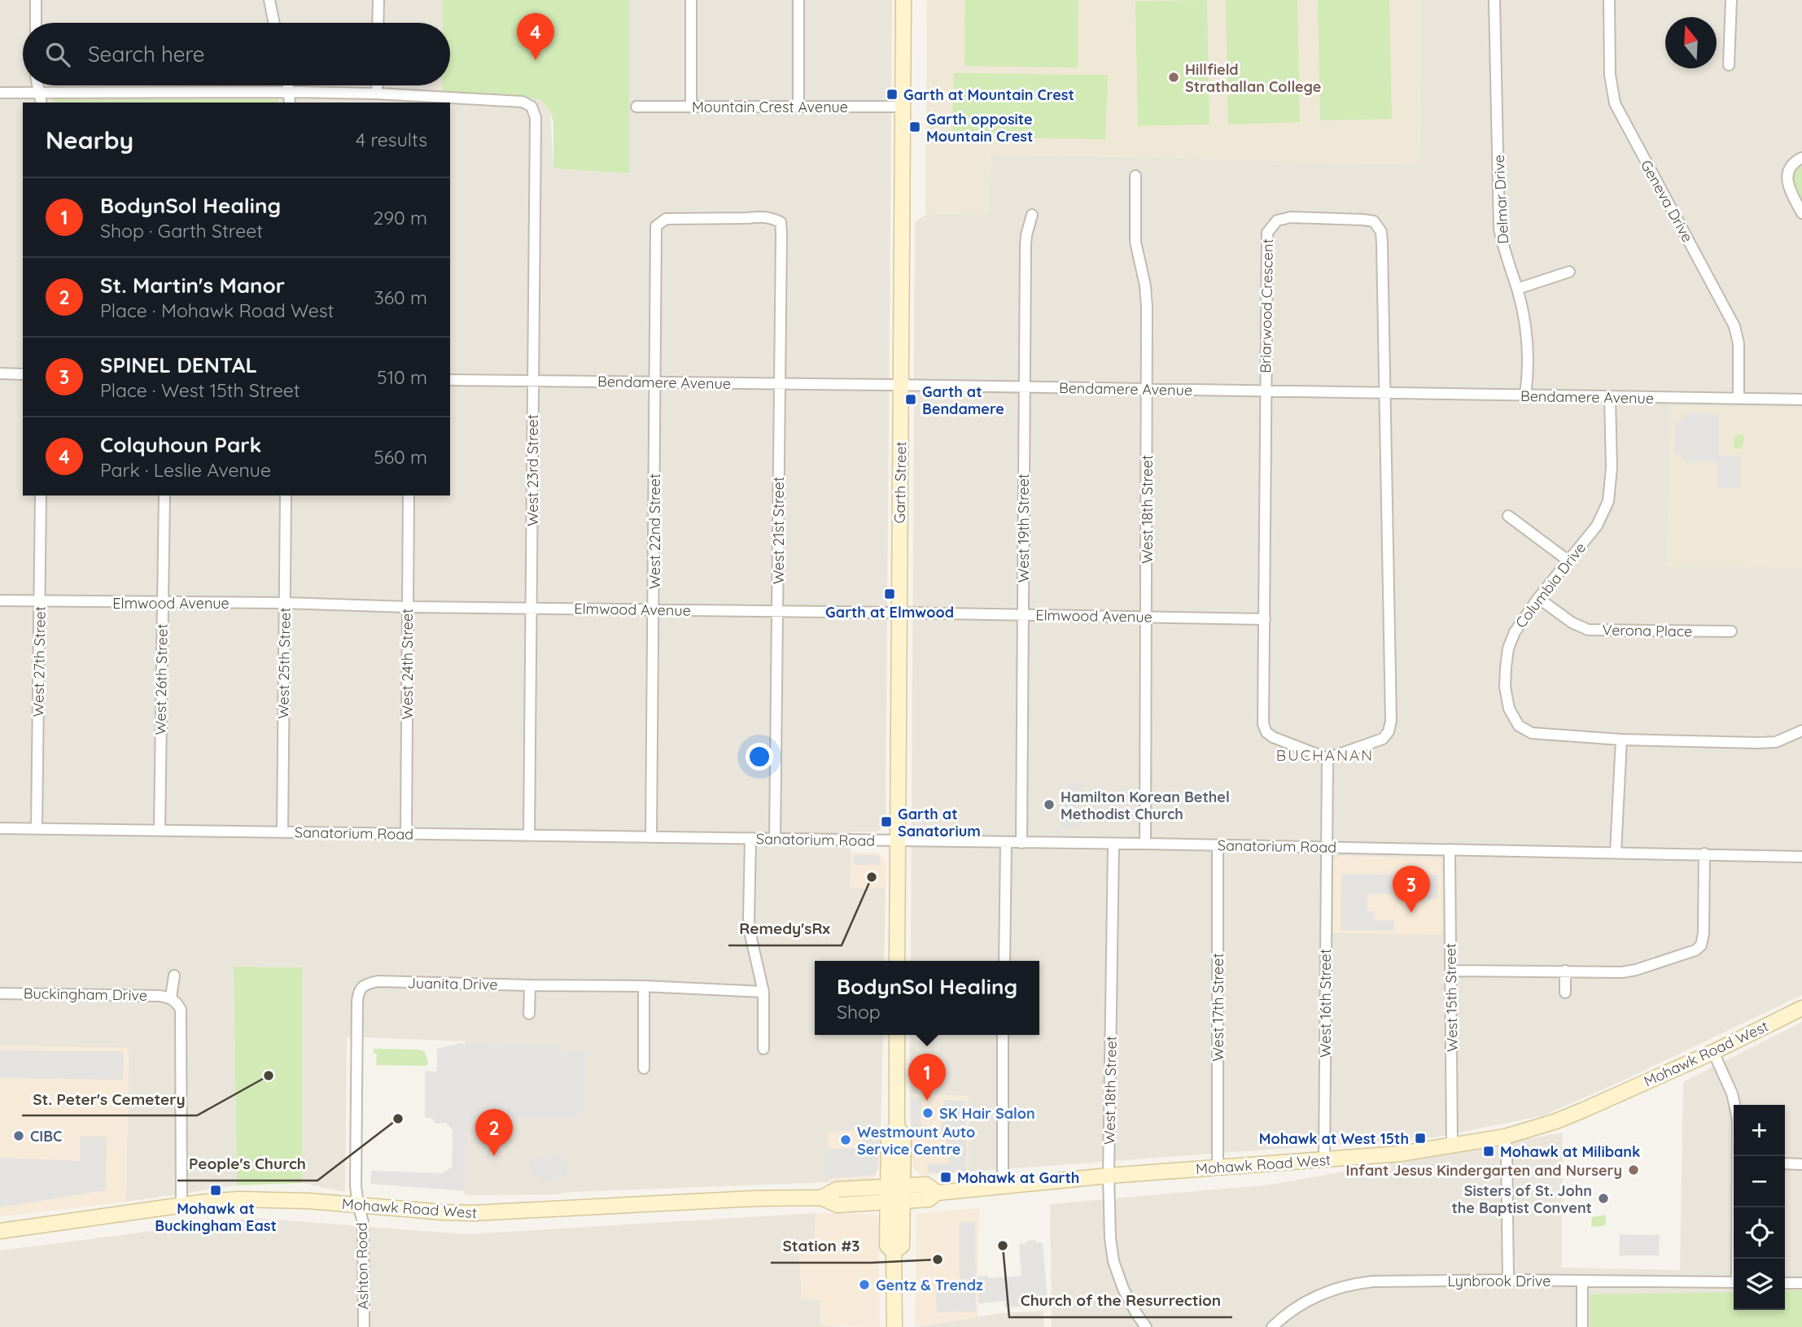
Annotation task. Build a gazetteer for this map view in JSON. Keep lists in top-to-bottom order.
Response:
{
  "streets": {
    "main road": ["Garth Street", "Mohawk Road West"],
    "street": [
      "Mountain Crest Avenue",
      "Delmar Drive",
      "Geneva Drive",
      "Briarwood Crescent",
      "Bendamere Avenue",
      "West 23rd Street",
      "West 18th Street",
      "West 19th Street",
      "West 21st Street",
      "West 22nd Street",
      "Columbia Drive",
      "Elmwood Avenue",
      "Verona Place",
      "West 27th Street",
      "West 25th Street",
      "West 24th Street",
      "West 26th Street",
      "Sanatorium Road",
      "Juanita Drive",
      "Buckingham Drive",
      "West 15th Street",
      "West 16th Street",
      "West 17th Street",
      "Ashton Road",
      "Lynbrook Drive"
    ]
  },
  "crossings": [
    ["Mountain Crest Avenue", "Garth Street"],
    ["Delmar Drive", "Bendamere Avenue"],
    ["Geneva Drive", "Bendamere Avenue"],
    ["Briarwood Crescent", "Bendamere Avenue"],
    ["Briarwood Crescent", "Elmwood Avenue"],
    ["Bendamere Avenue", "West 23rd Street"],
    ["Bendamere Avenue", "Garth Street"],
    ["Bendamere Avenue", "West 18th Street"],
    ["Bendamere Avenue", "West 19th Street"],
    ["Bendamere Avenue", "West 21st Street"],
    ["Bendamere Avenue", "West 22nd Street"],
    ["Bendamere Avenue", "Columbia Drive"],
    ["West 23rd Street", "Elmwood Avenue"],
    ["West 23rd Street", "Sanatorium Road"],
    ["Garth Street", "Elmwood Avenue"],
    ["Garth Street", "Sanatorium Road"],
    ["West 18th Street", "Elmwood Avenue"],
    ["West 18th Street", "Sanatorium Road"],
    ["West 18th Street", "Mohawk Road West"],
    ["West 19th Street", "Elmwood Avenue"],
    ["West 19th Street", "Sanatorium Road"],
    ["West 21st Street", "West 22nd Street"],
    ["West 21st Street", "Elmwood Avenue"],
    ["West 21st Street", "Sanatorium Road"],
    ["West 22nd Street", "Elmwood Avenue"],
    ["West 22nd Street", "Sanatorium Road"],
    ["Columbia Drive", "Verona Place"],
    ["Elmwood Avenue", "West 27th Street"],
    ["Elmwood Avenue", "West 25th Street"],
    ["Elmwood Avenue", "West 24th Street"],
    ["Elmwood Avenue", "West 26th Street"],
    ["West 27th Street", "Sanatorium Road"],
    ["West 25th Street", "Sanatorium Road"],
    ["West 24th Street", "Sanatorium Road"],
    ["West 26th Street", "Sanatorium Road"],
    ["Sanatorium Road", "West 15th Street"],
    ["Sanatorium Road", "West 16th Street"],
    ["Sanatorium Road", "West 17th Street"],
    ["Juanita Drive", "Mohawk Road West"],
    ["Juanita Drive", "Ashton Road"],
    ["West 15th Street", "Mohawk Road West"],
    ["West 16th Street", "Mohawk Road West"],
    ["West 17th Street", "Mohawk Road West"],
    ["Mohawk Road West", "Ashton Road"]
  ],
  "districts": ["BUCHANAN"],
  "places": {
    "other": [
      "Hillfield Strathallan College",
      "Hamilton Korean Bethel Methodist Church",
      "Remedy'sRx",
      "St. Peter's Cemetery",
      "SK Hair Salon",
      "People's Church",
      "CIBC",
      "Westmount Auto Service Centre",
      "Infant Jesus Kindergarten and Nursery",
      "Sisters of St. John the Baptist Convent",
      "Church of the Resurrection",
      "Station #3",
      "Gentz & Trendz"
    ],
    "transit": [
      "Garth at Mountain Crest",
      "Garth opposite Mountain Crest",
      "Garth at Bendamere",
      "Garth at Elmwood",
      "Garth at Sanatorium",
      "Mohawk at West 15th",
      "Mohawk at Milibank",
      "Mohawk at Garth",
      "Mohawk at Buckingham East"
    ]
  },
  "north": "top",
  "page": {
    "pins": [
      "4",
      "3",
      "1",
      "2"
    ],
    "search": "Search here",
    "heading": ["Nearby", "4 results"],
    "list": [
      {
        "mark": "1",
        "name": "BodynSol Healing",
        "note": "Shop · Garth Street",
        "value": "290 m"
      },
      {
        "mark": "2",
        "name": "St. Martin's Manor",
        "note": "Place · Mohawk Road West",
        "value": "360 m"
      },
      {
        "mark": "3",
        "name": "SPINEL DENTAL",
        "note": "Place · West 15th Street",
        "value": "510 m"
      },
      {
        "mark": "4",
        "name": "Colquhoun Park",
        "note": "Park · Leslie Avenue",
        "value": "560 m"
      }
    ],
    "popup": ["BodynSol Healing", "Shop"],
    "map_buttons": ["+", "−"]
  }
}
